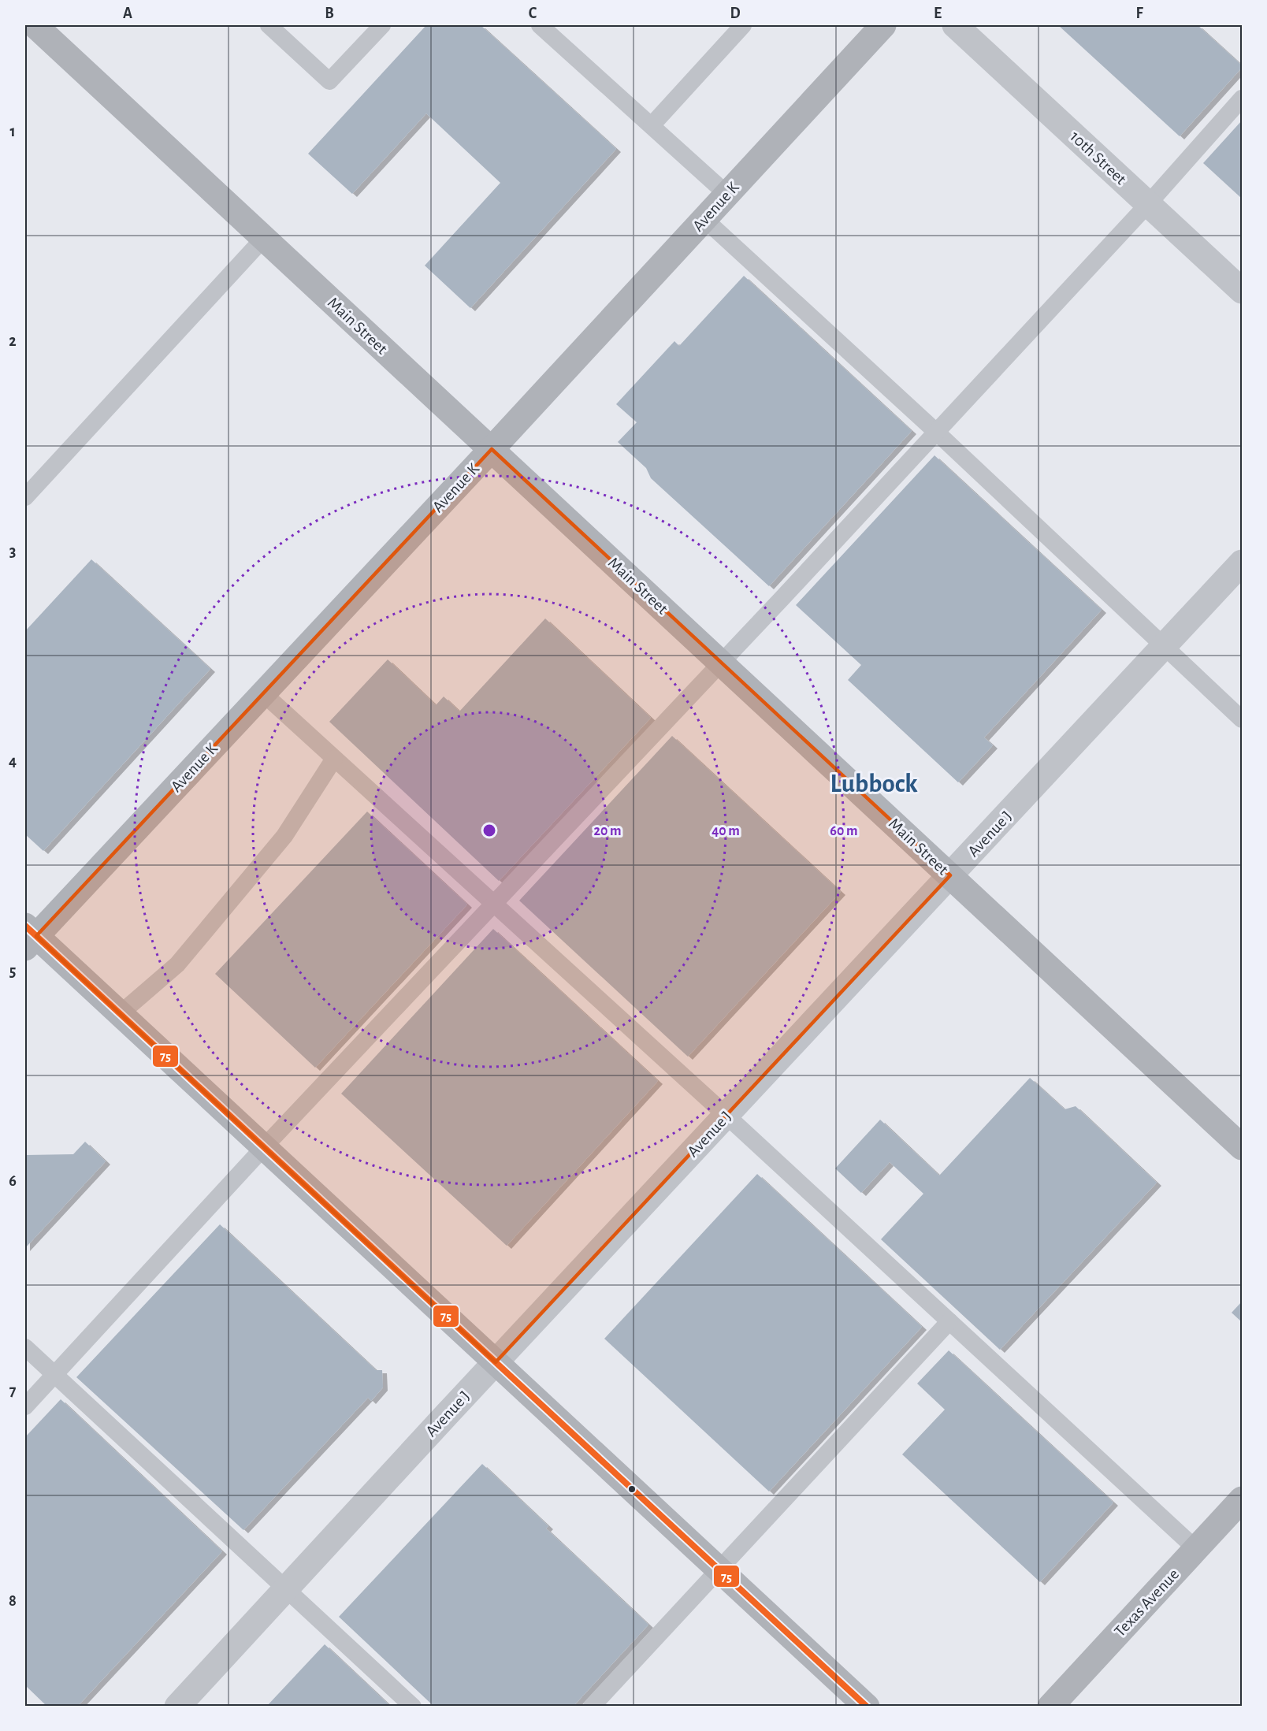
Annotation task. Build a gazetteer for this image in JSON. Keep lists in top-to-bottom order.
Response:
{
  "streets": {
    "main road": ["Avenue K", "Main Street", "Texas Avenue"],
    "street": ["10th Street", "Avenue J"]
  },
  "crossings": [
    ["Avenue K", "Main Street"],
    ["Main Street", "Avenue J"]
  ],
  "districts": ["Lubbock"],
  "lines": ["transit line 75"],
  "grid": {
    "columns": [
      "A",
      "B",
      "C",
      "D",
      "E",
      "F"
    ],
    "rows": [
      "1",
      "2",
      "3",
      "4",
      "5",
      "6",
      "7",
      "8"
    ]
  },
  "rings": ["20 m", "40 m", "60 m"]
}
